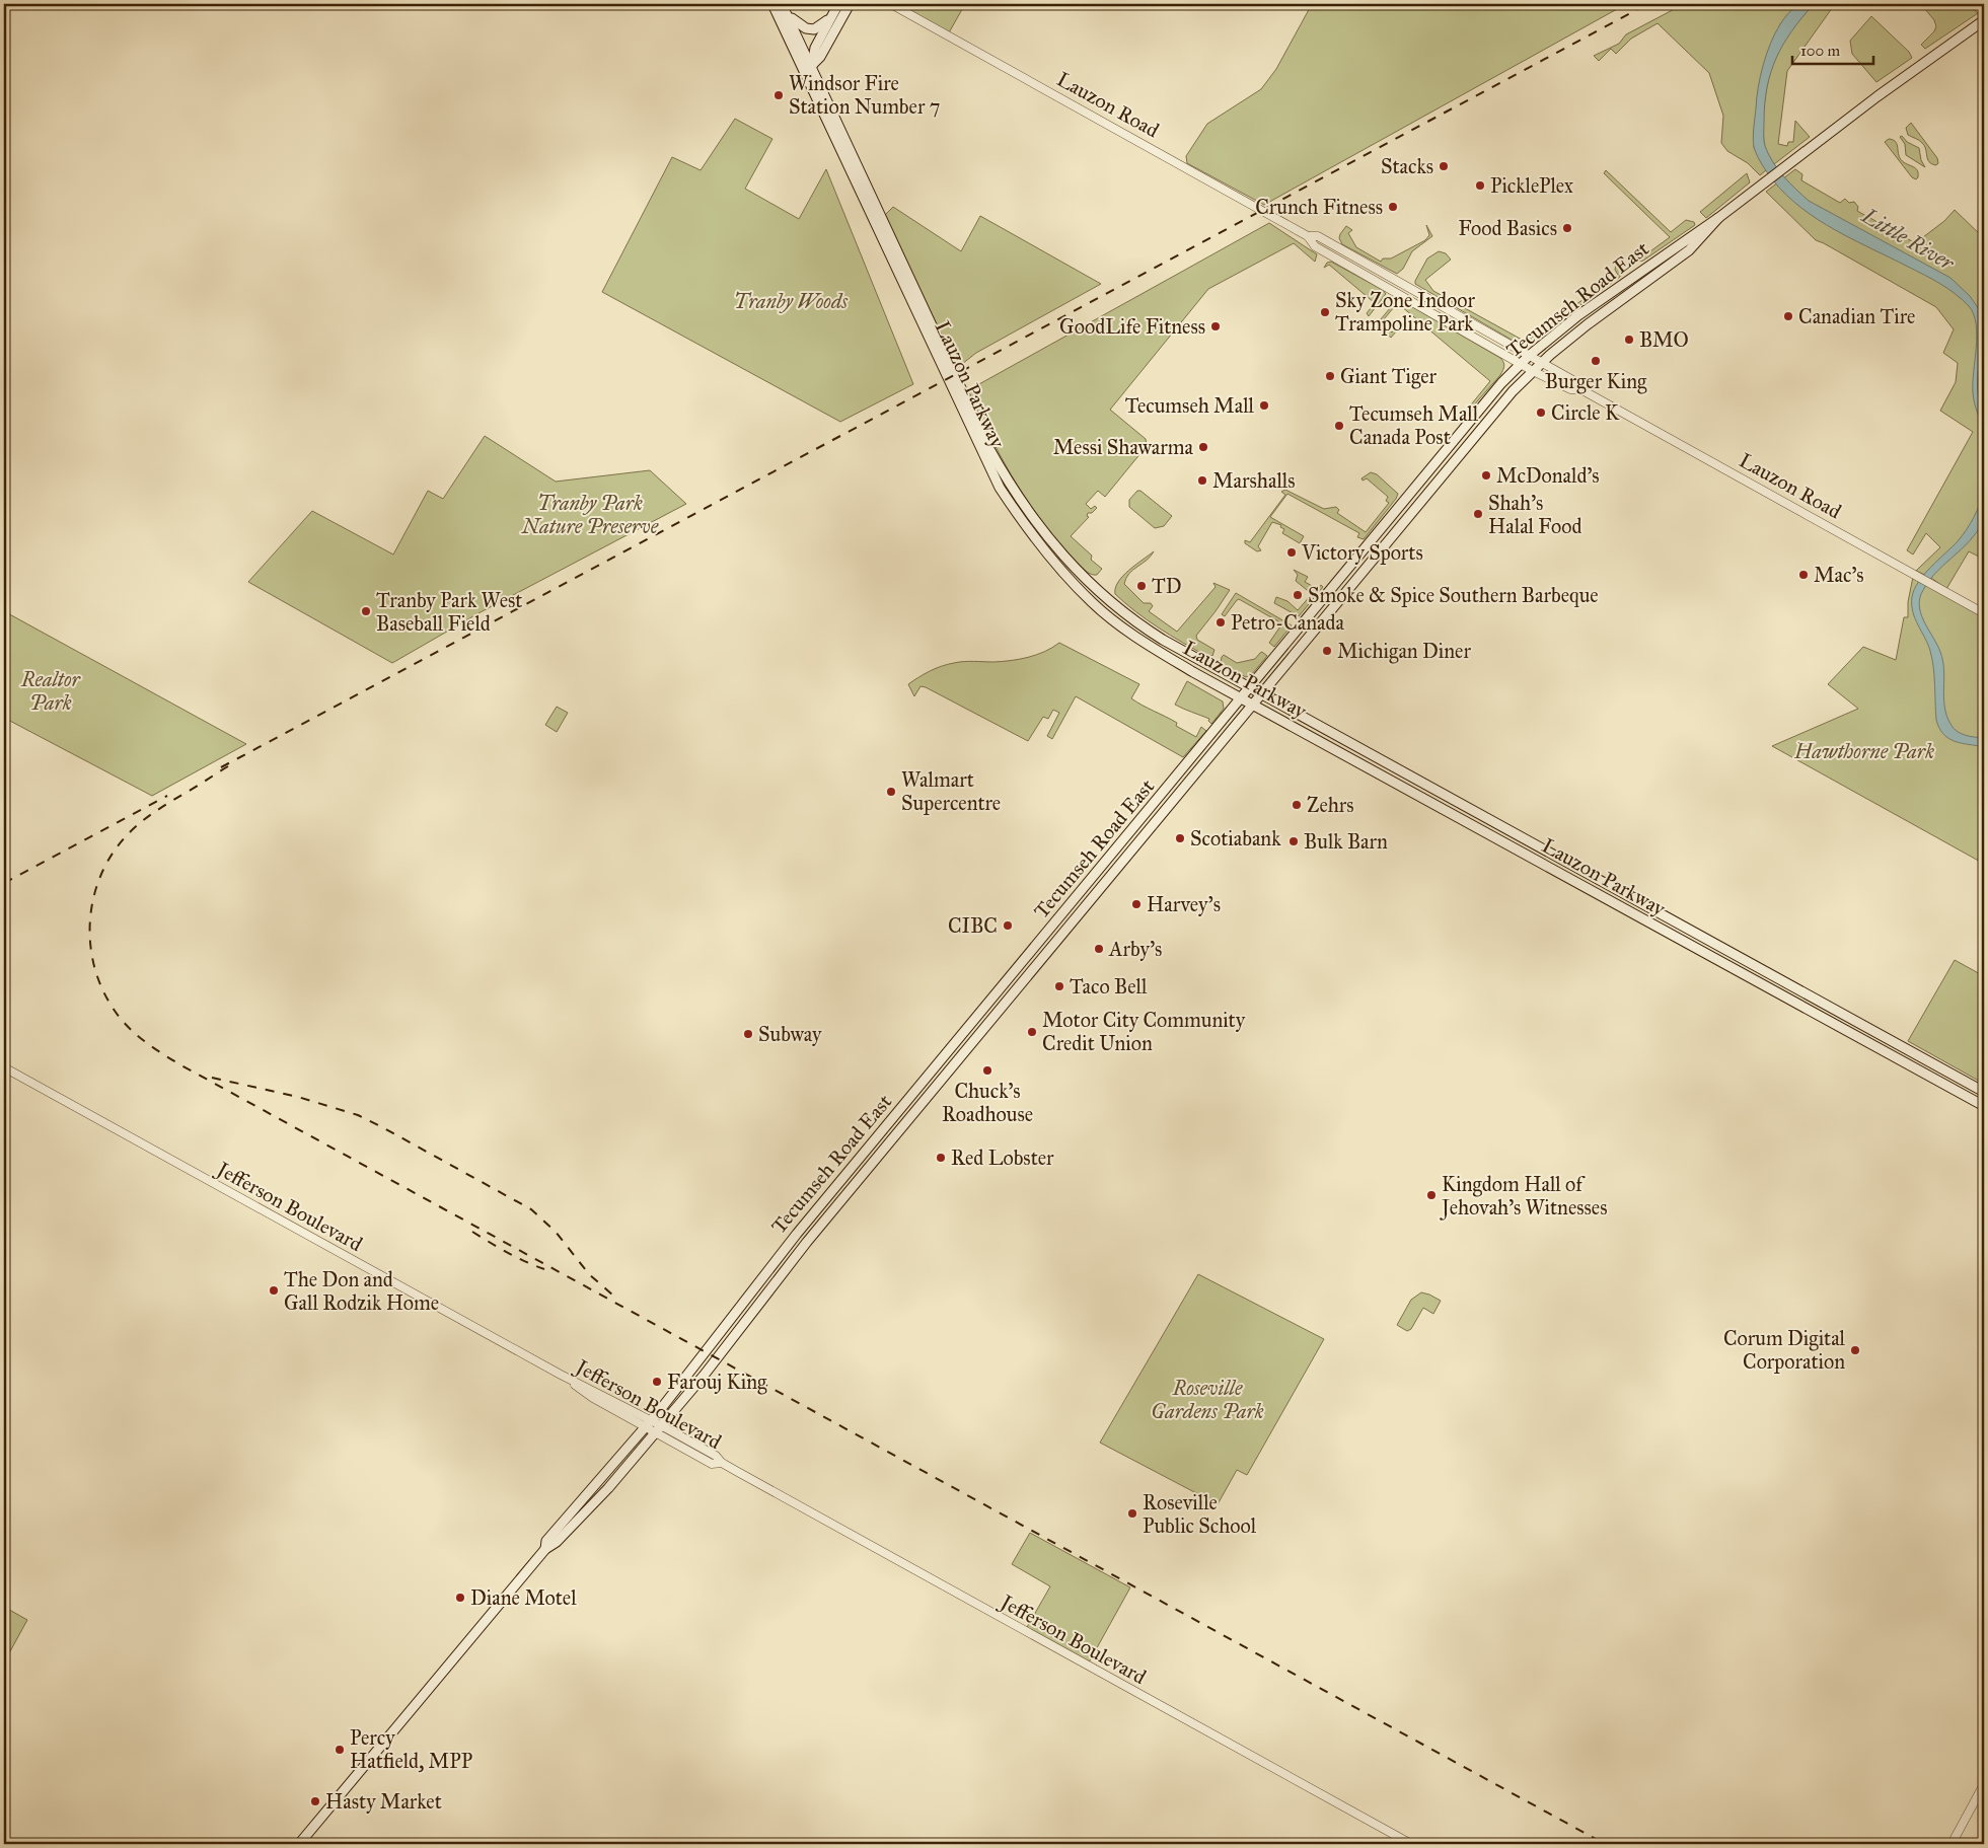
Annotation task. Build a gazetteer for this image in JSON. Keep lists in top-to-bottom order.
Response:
{
  "streets": {
    "main road": ["Tecumseh Road East", "Lauzon Parkway"],
    "street": ["Lauzon Road", "Jefferson Boulevard"]
  },
  "crossings": [
    ["Lauzon Road", "Tecumseh Road East"],
    ["Tecumseh Road East", "Lauzon Parkway"],
    ["Tecumseh Road East", "Jefferson Boulevard"]
  ],
  "water": ["Little River"],
  "parks": [
    "Tranby Woods",
    "Tranby Park Nature Preserve",
    "Realtor Park",
    "Hawthorne Park",
    "Roseville Gardens Park"
  ],
  "places": [
    "Windsor Fire Station Number 7",
    "Stacks",
    "PicklePlex",
    "Crunch Fitness",
    "Food Basics",
    "Sky Zone Indoor Trampoline Park",
    "Canadian Tire",
    "GoodLife Fitness",
    "BMO",
    "Burger King",
    "Giant Tiger",
    "Tecumseh Mall",
    "Circle K",
    "Tecumseh Mall Canada Post",
    "Messi Shawarma",
    "McDonald's",
    "Marshalls",
    "Shah's Halal Food",
    "Victory Sports",
    "Mac's",
    "TD",
    "Smoke & Spice Southern Barbeque",
    "Tranby Park West Baseball Field",
    "Petro-Canada",
    "Michigan Diner",
    "Walmart Supercentre",
    "Zehrs",
    "Scotiabank",
    "Bulk Barn",
    "Harvey's",
    "CIBC",
    "Arby's",
    "Taco Bell",
    "Motor City Community Credit Union",
    "Subway",
    "Chuck's Roadhouse",
    "Red Lobster",
    "Kingdom Hall of Jehovah's Witnesses",
    "The Don and Gall Rodzik Home",
    "Corum Digital Corporation",
    "Farouj King",
    "Roseville Public School",
    "Diane Motel",
    "Percy Hatfield, MPP",
    "Hasty Market"
  ],
  "scale_bar": "100 m"
}
